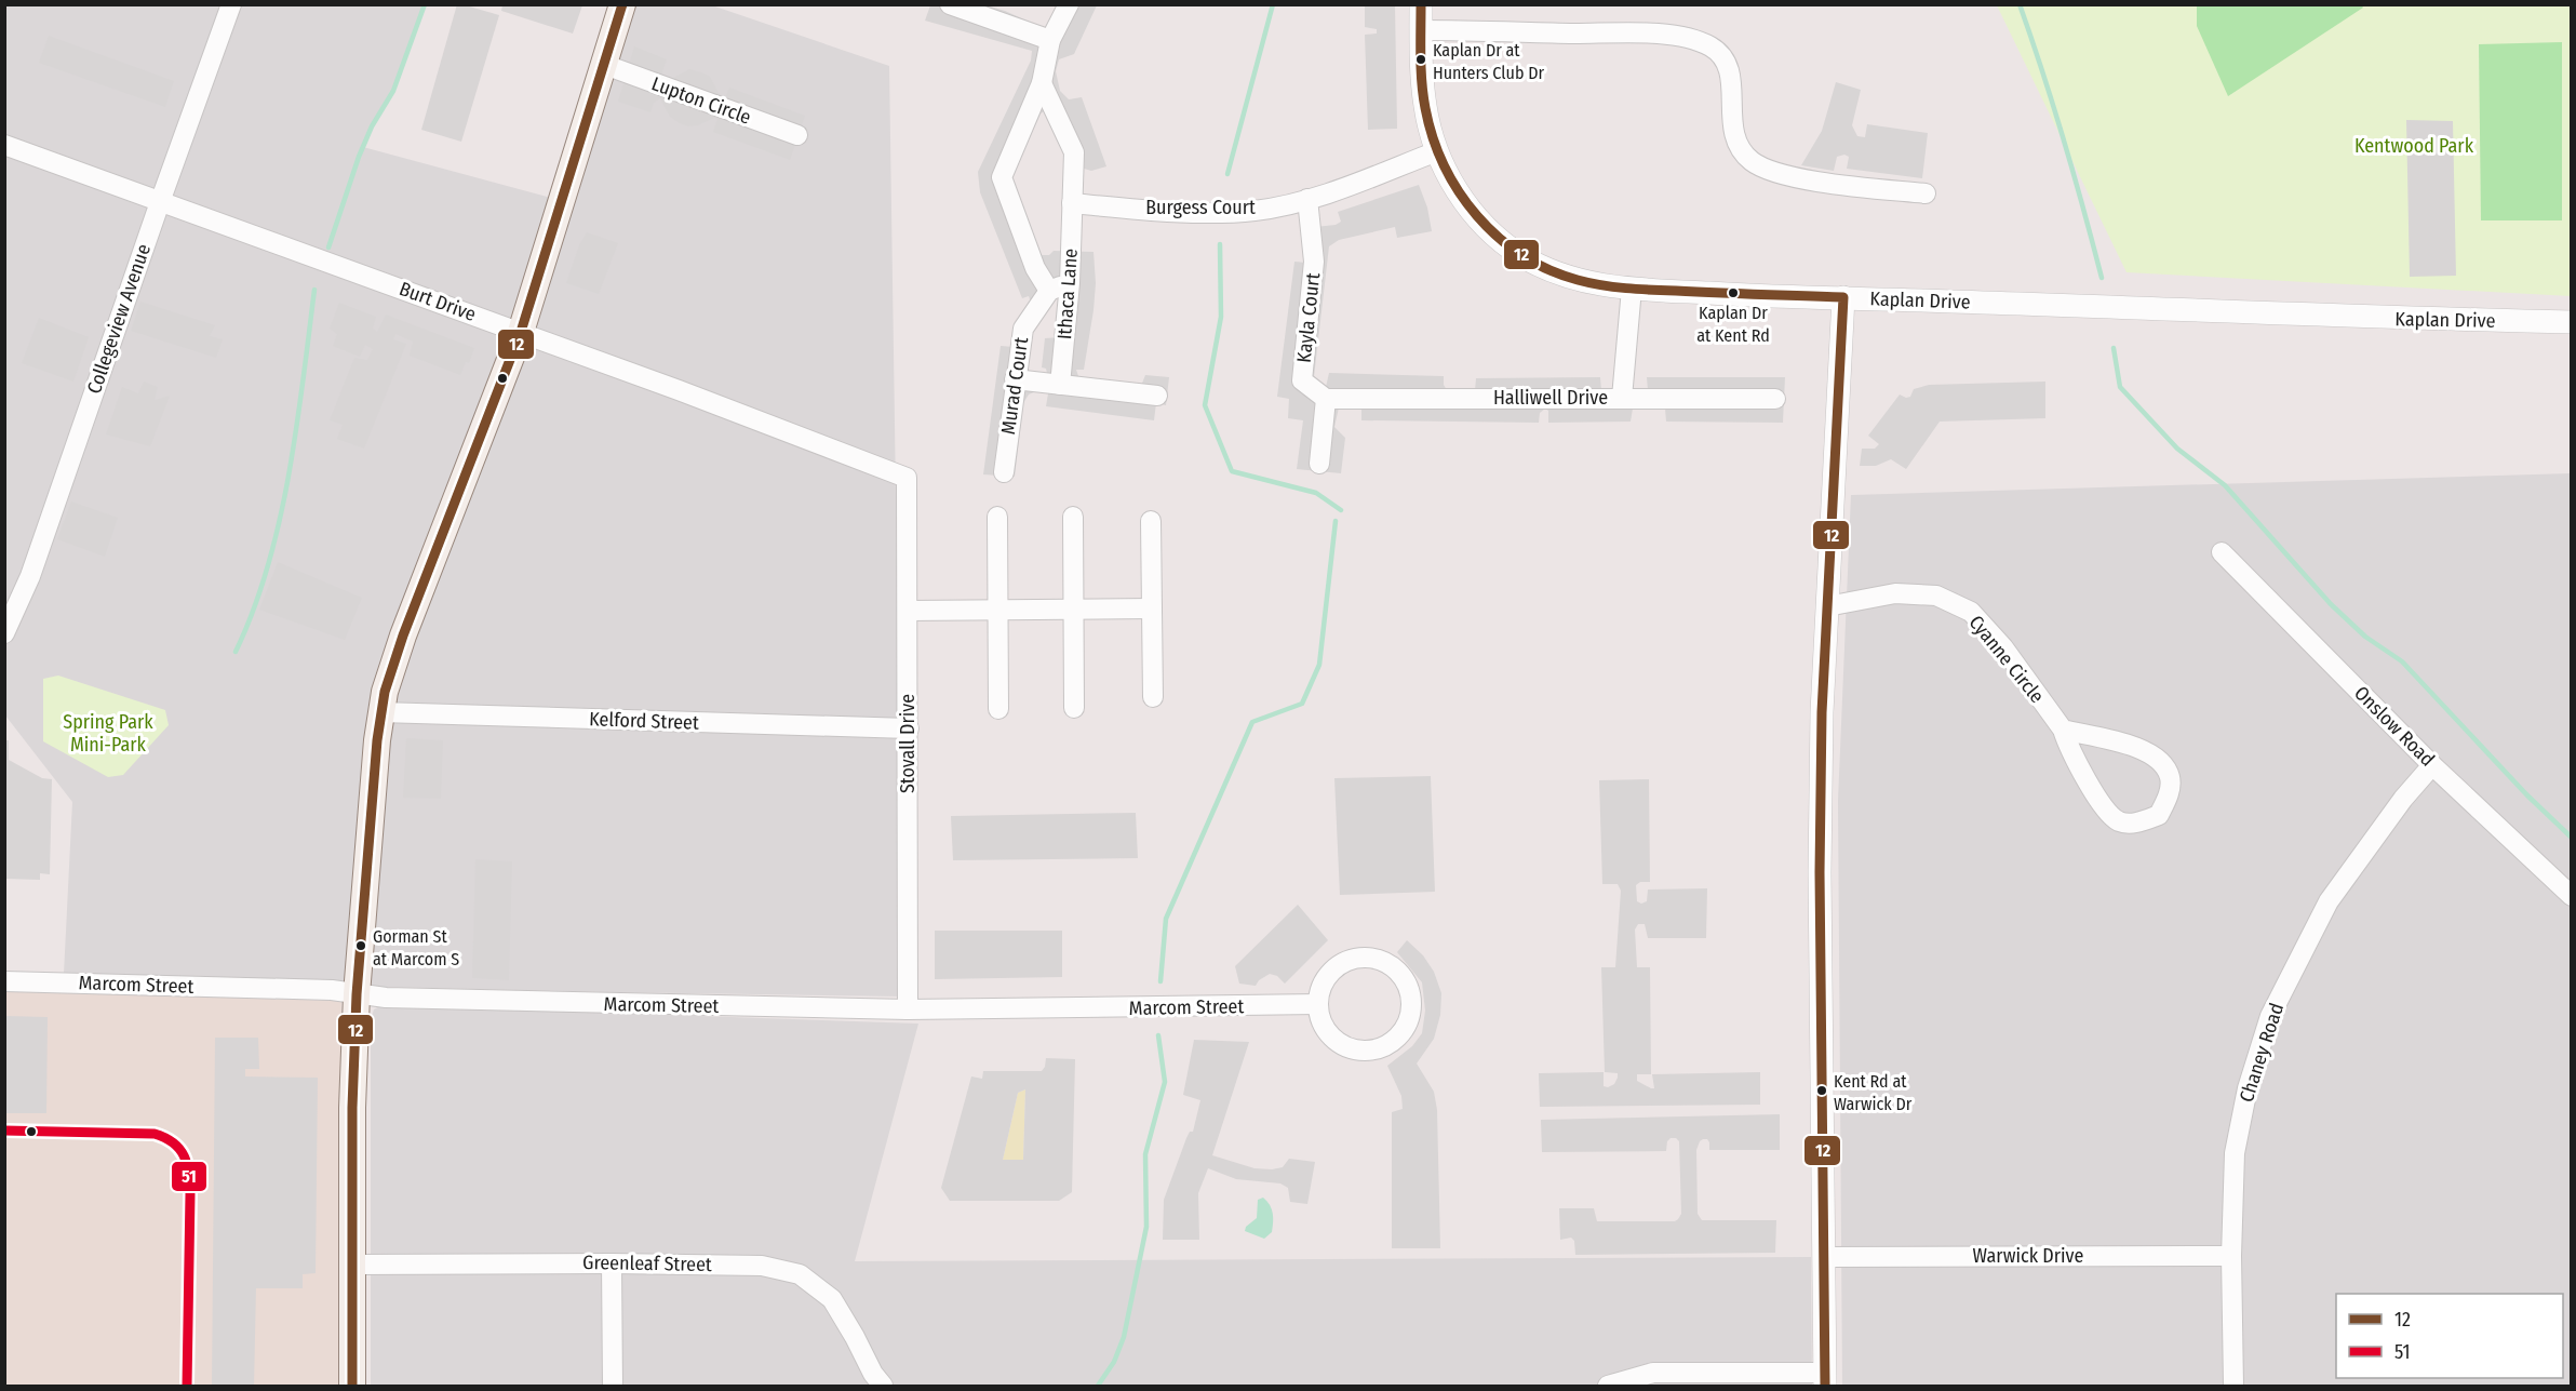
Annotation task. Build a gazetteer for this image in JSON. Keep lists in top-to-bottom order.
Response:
{
  "streets": {
    "street": [
      "Lupton Circle",
      "Burgess Court",
      "Ithaca Lane",
      "Kaplan Drive",
      "Burt Drive",
      "Kayla Court",
      "Collegeview Avenue",
      "Murad Court",
      "Halliwell Drive",
      "Cyanne Circle",
      "Kelford Street",
      "Onslow Road",
      "Stovall Drive",
      "Marcom Street",
      "Chaney Road",
      "Warwick Drive",
      "Greenleaf Street"
    ]
  },
  "crossings": [
    ["Burgess Court", "Ithaca Lane"],
    ["Burgess Court", "Kaplan Drive"],
    ["Burgess Court", "Kayla Court"],
    ["Burt Drive", "Collegeview Avenue"],
    ["Burt Drive", "Stovall Drive"],
    ["Kayla Court", "Halliwell Drive"],
    ["Kelford Street", "Stovall Drive"],
    ["Onslow Road", "Chaney Road"],
    ["Stovall Drive", "Marcom Street"],
    ["Chaney Road", "Warwick Drive"]
  ],
  "parks": ["Kentwood Park", "Spring Park Mini-Park"],
  "places": [
    "Kaplan Dr at Hunters Club Dr",
    "Kaplan Dr at Kent Rd",
    "Gorman St at Marcom S",
    "Kent Rd at Warwick Dr"
  ],
  "lines": ["transit line 12", "transit line 51"],
  "legend": ["12", "51"]
}
